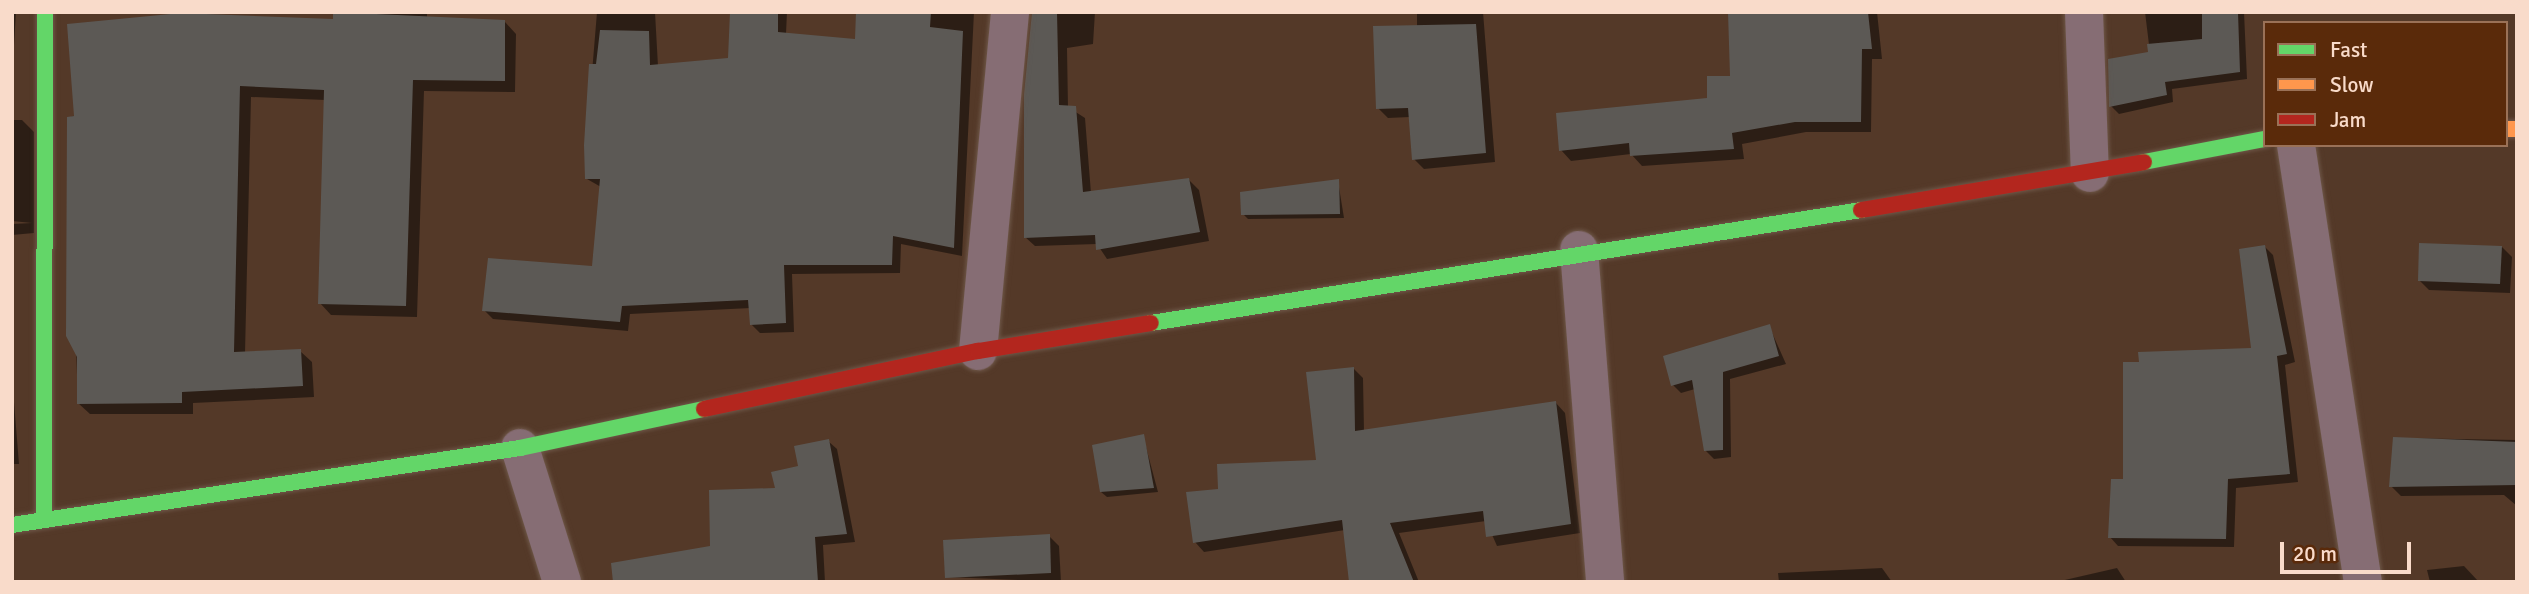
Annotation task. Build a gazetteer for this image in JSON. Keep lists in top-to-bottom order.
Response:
{
  "legend": ["Fast", "Slow", "Jam"],
  "scale_bar": "20 m"
}
